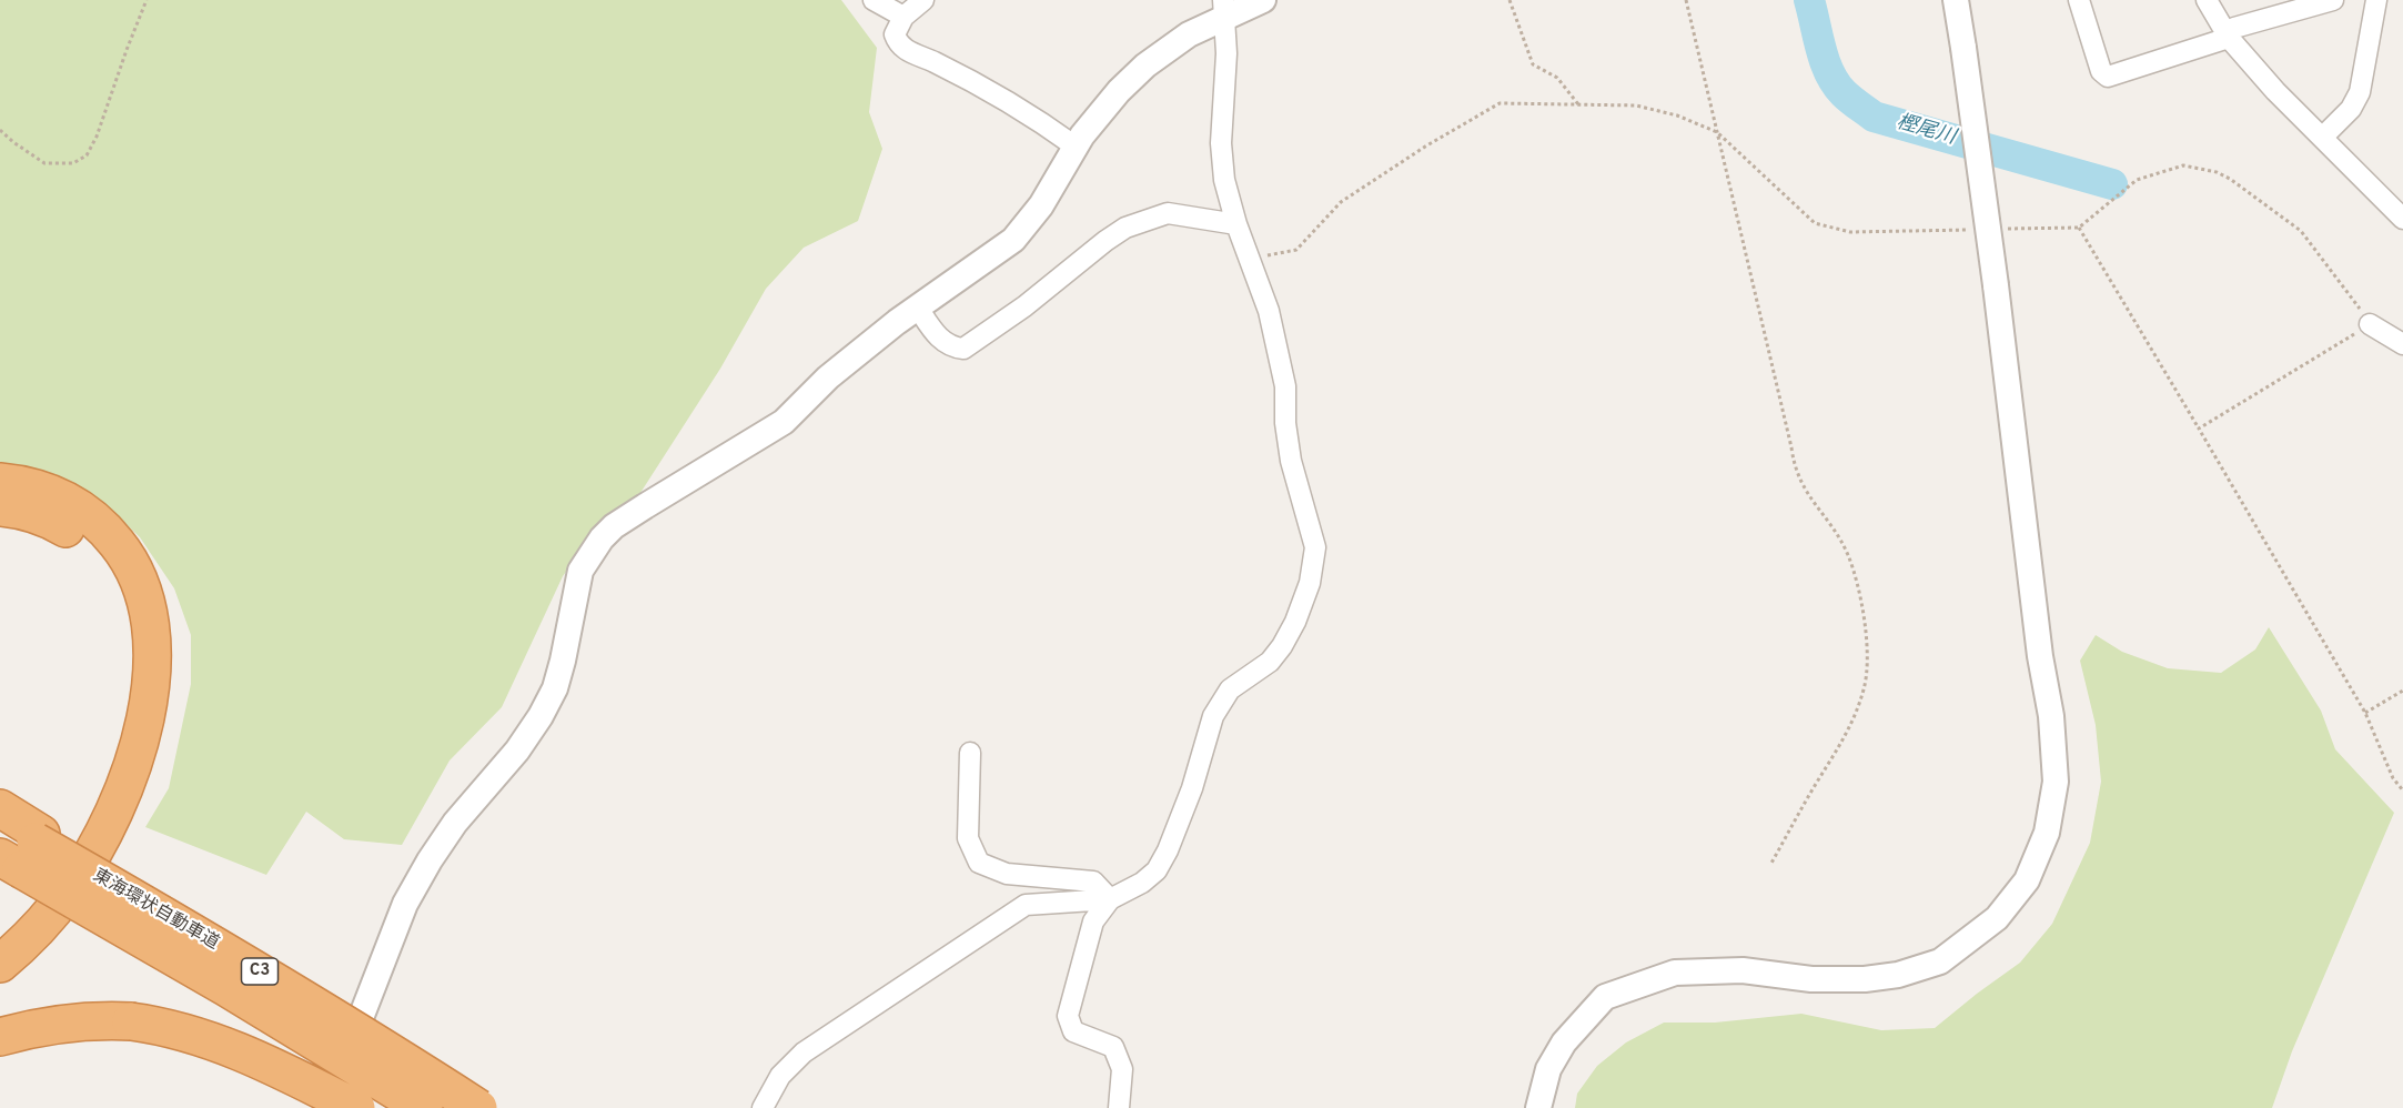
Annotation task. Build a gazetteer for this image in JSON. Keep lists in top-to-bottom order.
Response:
{
  "streets": {
    "highway": ["東海環状自動車道", "C3"]
  },
  "water": ["樫尾川"]
}
